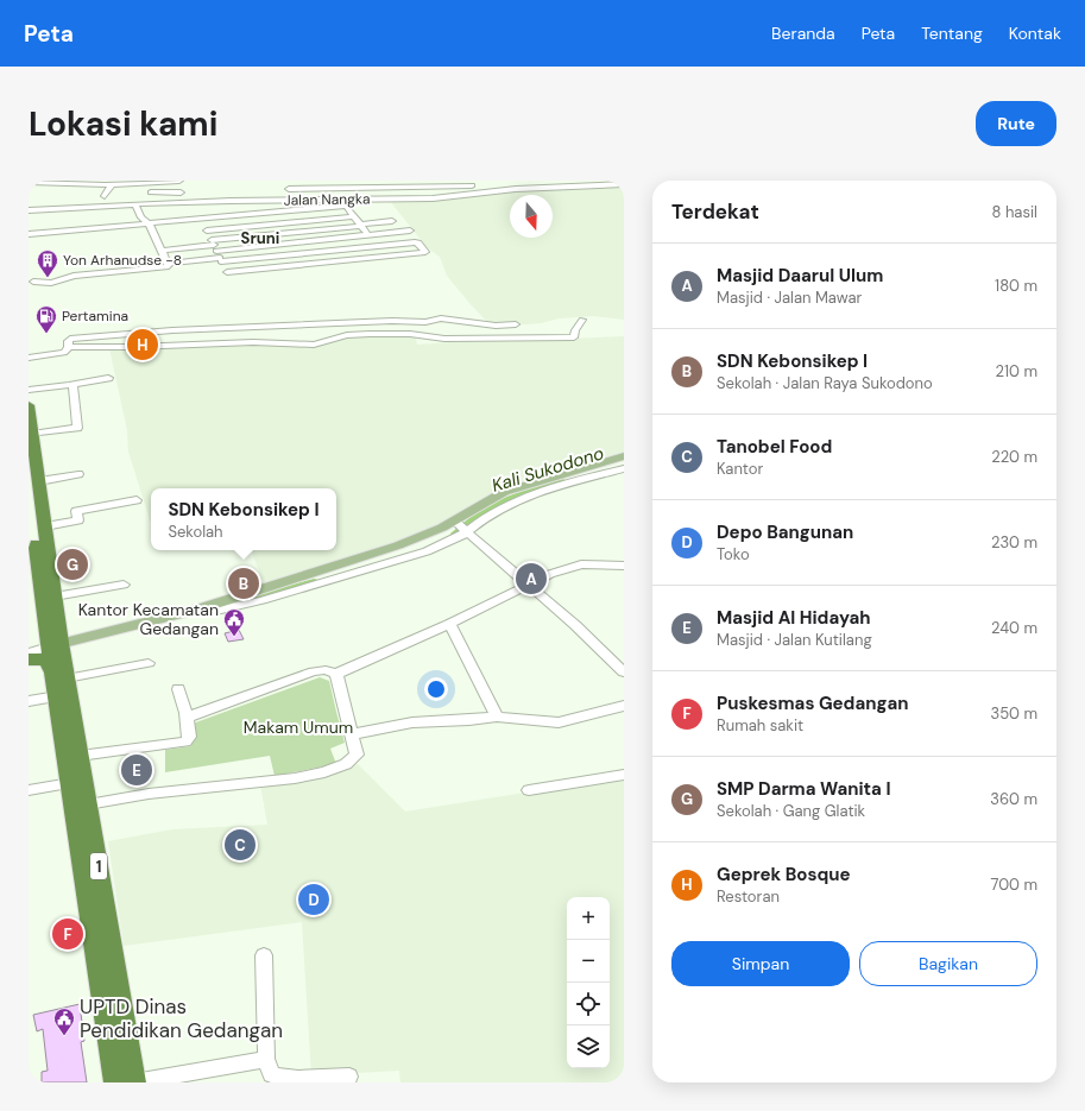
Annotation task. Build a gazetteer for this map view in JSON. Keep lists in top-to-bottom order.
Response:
{
  "streets": {
    "highway": ["1"],
    "street": ["Jalan Nangka"]
  },
  "districts": ["Sruni"],
  "water": ["Kali Sukodono"],
  "parks": ["Makam Umum"],
  "places": {
    "building": ["Yon Arhanudse -8"],
    "fuel station": ["Pertamina"],
    "public building": ["Kantor Kecamatan Gedangan", "UPTD Dinas Pendidikan Gedangan"]
  },
  "north": "bottom",
  "page": {
    "header": "Peta",
    "nav": [
      "Beranda",
      "Peta",
      "Tentang",
      "Kontak"
    ],
    "buttons": [
      "Rute",
      ["Simpan", "Bagikan"]
    ],
    "title": "Lokasi kami",
    "heading": ["Terdekat", "8 hasil"],
    "list": [
      {
        "mark": "A",
        "name": "Masjid Daarul Ulum",
        "note": "Masjid · Jalan Mawar",
        "value": "180 m"
      },
      {
        "mark": "B",
        "name": "SDN Kebonsikep I",
        "note": "Sekolah · Jalan Raya Sukodono",
        "value": "210 m"
      },
      {
        "mark": "C",
        "name": "Tanobel Food",
        "note": "Kantor",
        "value": "220 m"
      },
      {
        "mark": "D",
        "name": "Depo Bangunan",
        "note": "Toko",
        "value": "230 m"
      },
      {
        "mark": "E",
        "name": "Masjid Al Hidayah",
        "note": "Masjid · Jalan Kutilang",
        "value": "240 m"
      },
      {
        "mark": "F",
        "name": "Puskesmas Gedangan",
        "note": "Rumah sakit",
        "value": "350 m"
      },
      {
        "mark": "G",
        "name": "SMP Darma Wanita I",
        "note": "Sekolah · Gang Glatik",
        "value": "360 m"
      },
      {
        "mark": "H",
        "name": "Geprek Bosque",
        "note": "Restoran",
        "value": "700 m"
      }
    ],
    "pins": [
      "H",
      "G",
      "A",
      "B",
      "E",
      "C",
      "D",
      "F"
    ],
    "popup": ["SDN Kebonsikep I", "Sekolah"],
    "map_buttons": ["+", "−"]
  }
}
